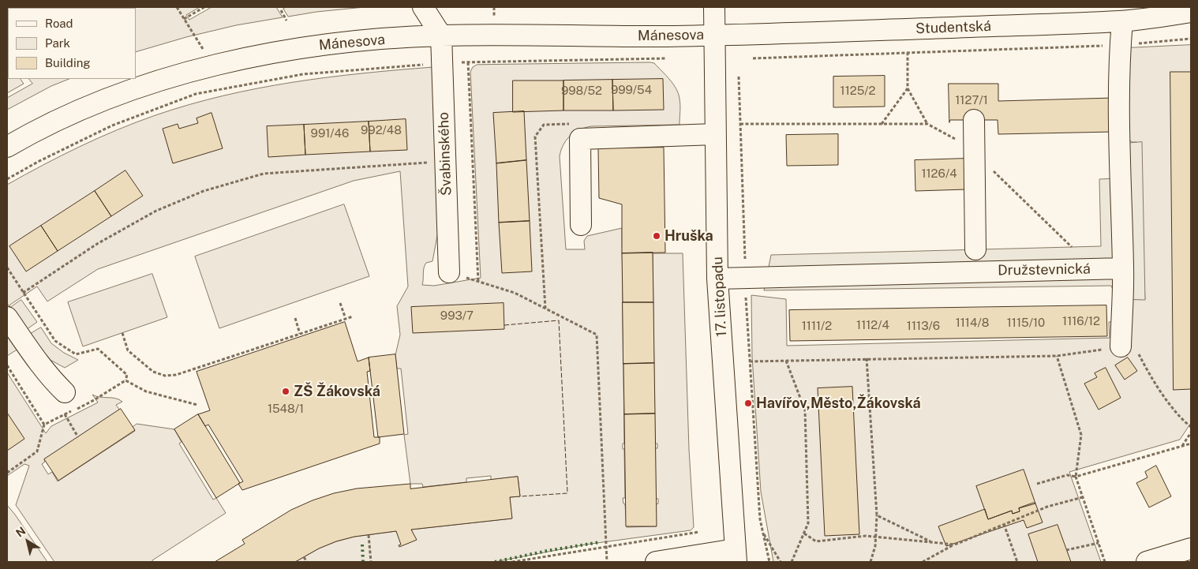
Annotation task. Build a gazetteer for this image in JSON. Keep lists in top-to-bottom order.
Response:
{
  "streets": {
    "street": [
      "Studentská",
      "Mánesova",
      "Švabinského",
      "Družstevnická",
      "17. listopadu"
    ]
  },
  "crossings": [
    ["Studentská", "Mánesova"],
    ["Studentská", "17. listopadu"],
    ["Mánesova", "Švabinského"],
    ["Mánesova", "17. listopadu"],
    ["Družstevnická", "17. listopadu"]
  ],
  "places": ["Hruška", "ZŠ Žákovská", "Havířov,Město,Žákovská"],
  "house_numbers": [
    "999/54",
    "998/52",
    "1125/2",
    "1127/1",
    "992/48",
    "991/46",
    "1126/4",
    "993/7",
    "1116/12",
    "1114/8",
    "1115/10",
    "1112/4",
    "1111/2",
    "1113/6",
    "1548/1"
  ],
  "legend": ["Road", "Park", "Building"],
  "north": "top left"
}
